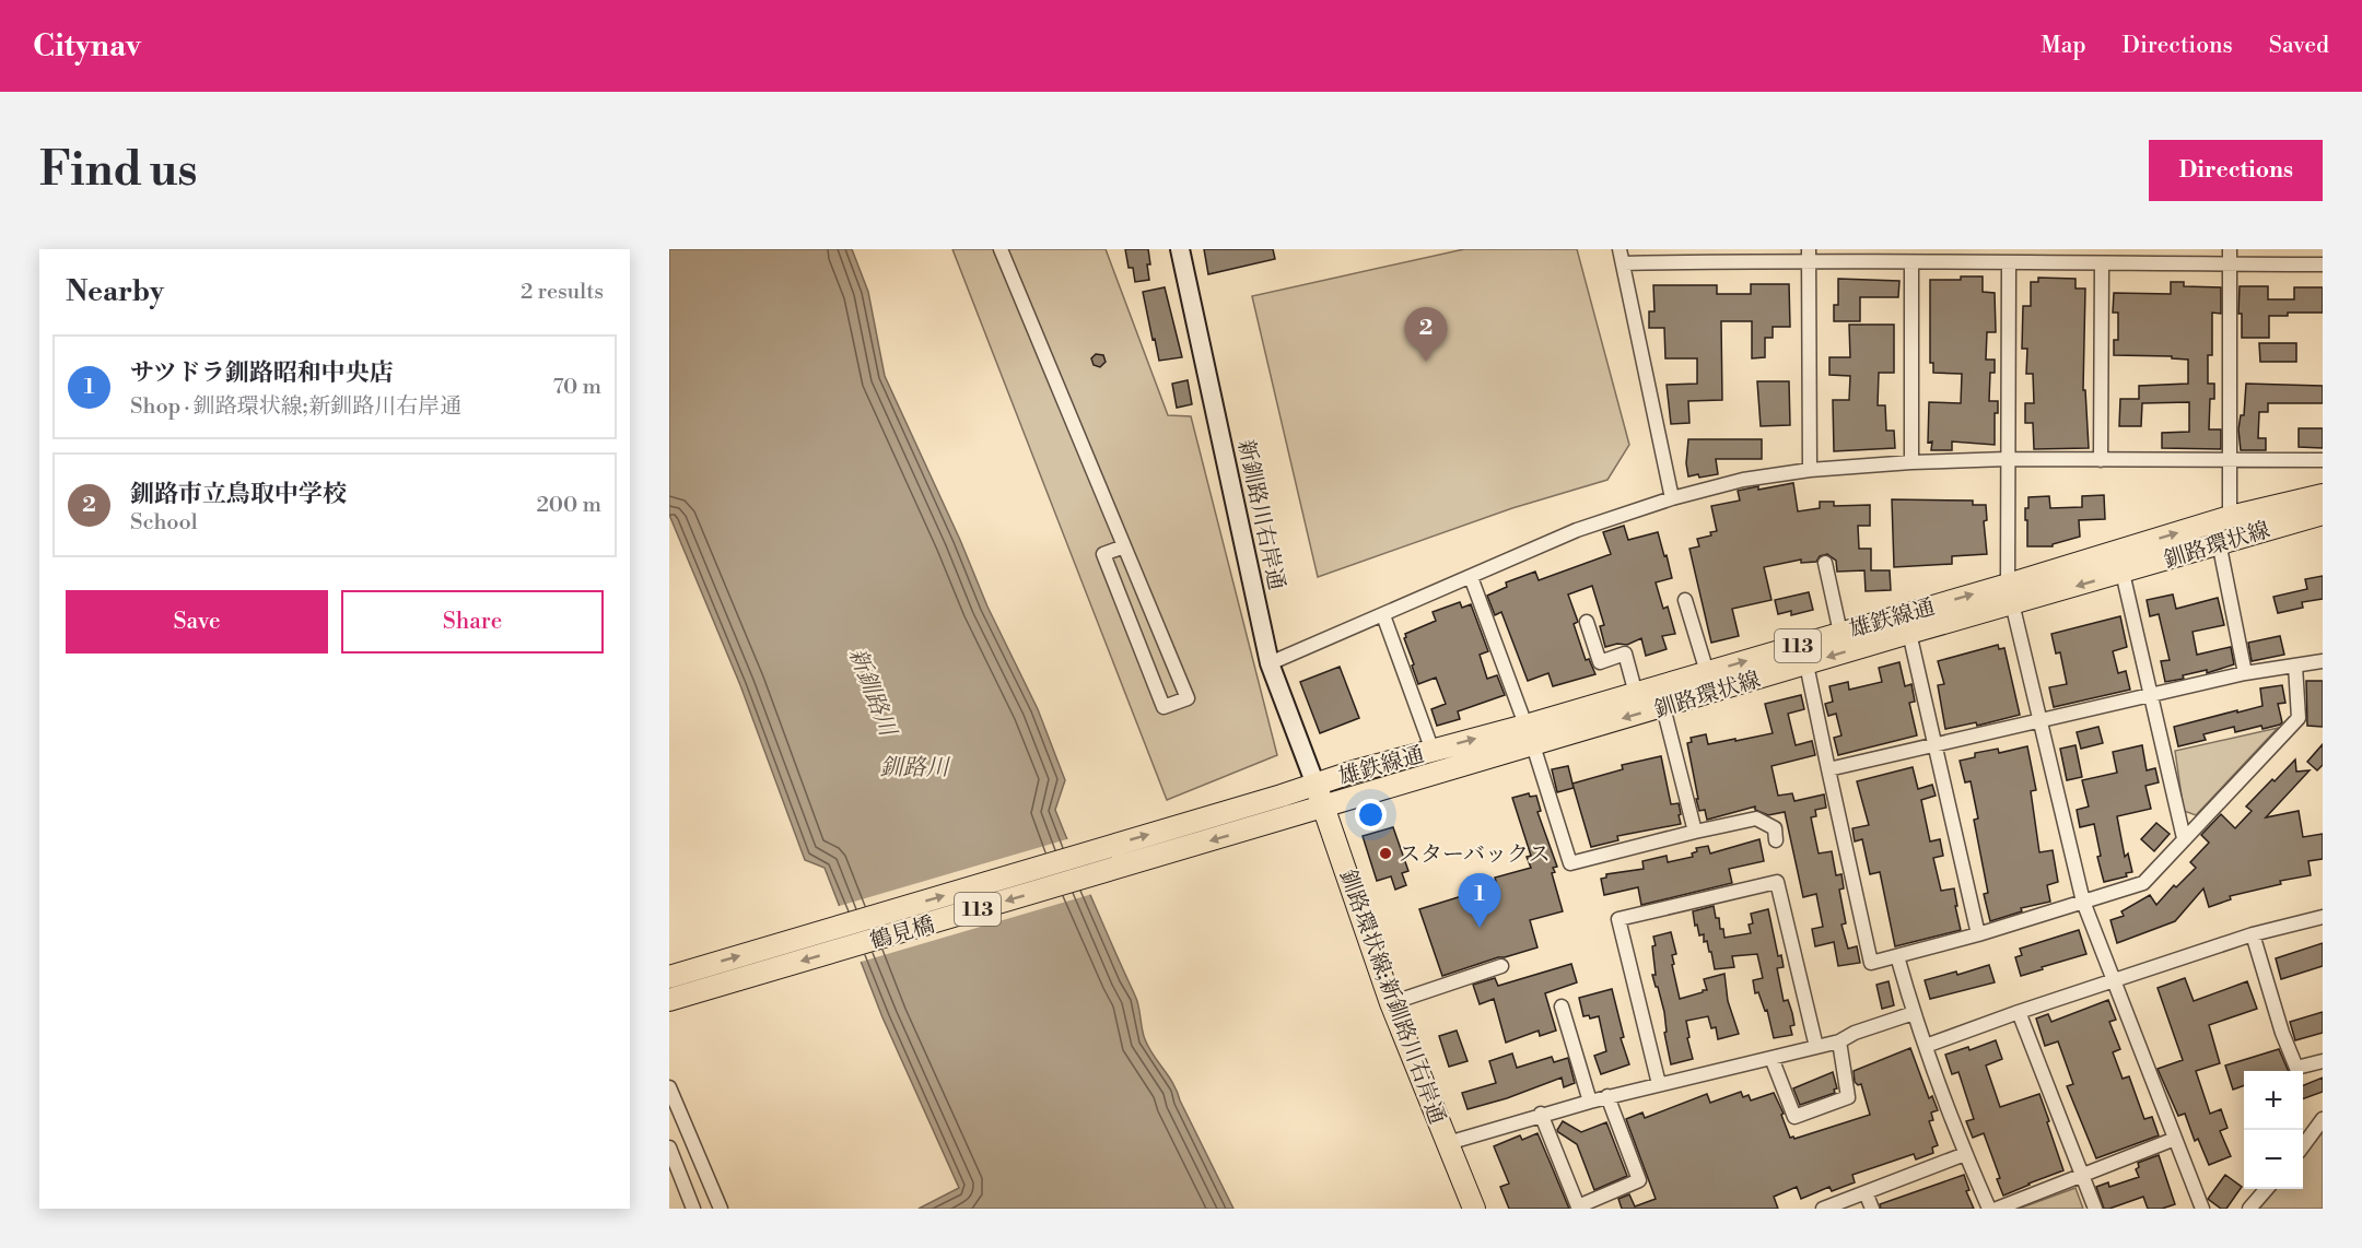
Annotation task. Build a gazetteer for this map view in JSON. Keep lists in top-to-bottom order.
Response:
{
  "streets": {
    "main road": [
      "釧路環状線",
      "雄鉄線通",
      "113",
      "鶴見橋",
      "釧路環状線;新釧路川右岸通"
    ],
    "street": ["新釧路川右岸通"]
  },
  "crossings": [
    ["新釧路川右岸通", "雄鉄線通"],
    ["新釧路川右岸通", "釧路環状線;新釧路川右岸通"],
    ["釧路環状線", "雄鉄線通"],
    ["釧路環状線", "鶴見橋"],
    ["釧路環状線", "釧路環状線;新釧路川右岸通"],
    ["雄鉄線通", "鶴見橋"],
    ["雄鉄線通", "釧路環状線;新釧路川右岸通"]
  ],
  "one_way": ["雄鉄線通"],
  "water": ["新釧路川", "釧路川"],
  "places": ["スターバックス"],
  "page": {
    "header": "Citynav",
    "nav": ["Map", "Directions", "Saved"],
    "buttons": [
      "Directions",
      ["Save", "Share"]
    ],
    "title": "Find us",
    "heading": ["Nearby", "2 results"],
    "pins": ["2", "1"],
    "list": [
      {
        "mark": "1",
        "name": "サツドラ釧路昭和中央店",
        "note": "Shop · 釧路環状線;新釧路川右岸通",
        "value": "70 m"
      },
      {
        "mark": "2",
        "name": "釧路市立鳥取中学校",
        "note": "School",
        "value": "200 m"
      }
    ],
    "map_buttons": ["+", "−"]
  }
}
